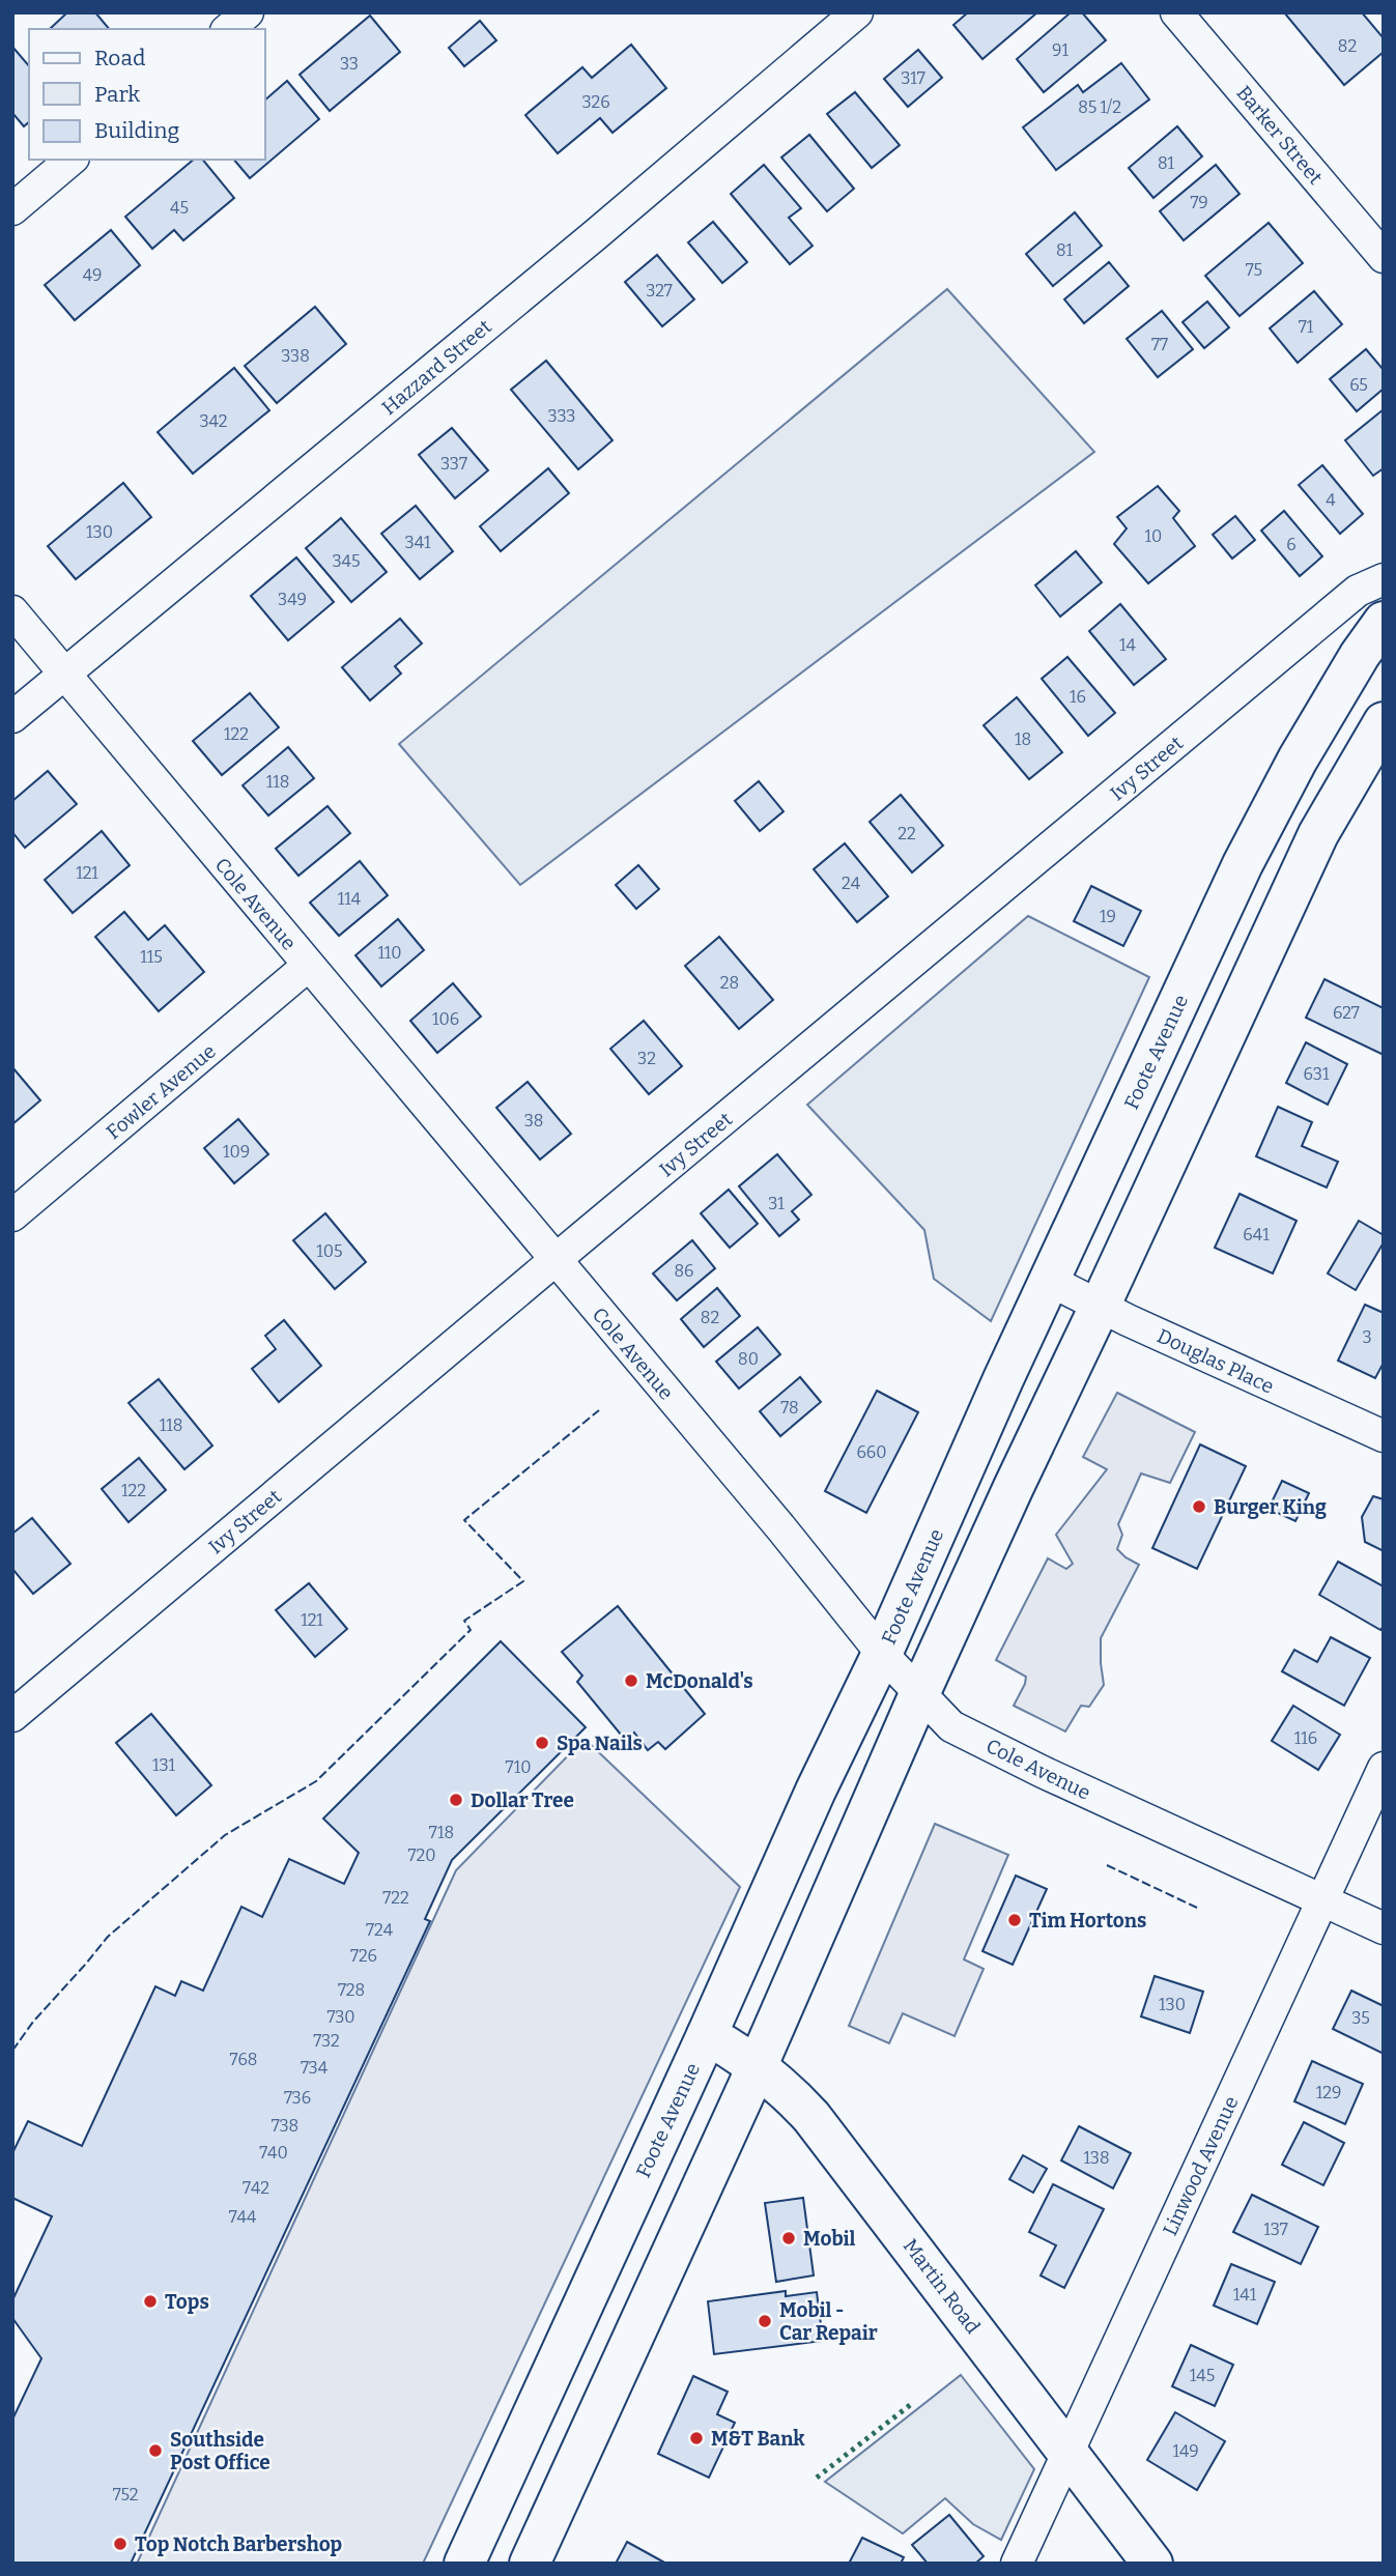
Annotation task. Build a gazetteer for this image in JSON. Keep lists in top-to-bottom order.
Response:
{
  "streets": {
    "main road": ["Foote Avenue", "Martin Road"],
    "street": [
      "Barker Street",
      "Hazzard Street",
      "Ivy Street",
      "Cole Avenue",
      "Fowler Avenue",
      "Douglas Place",
      "Linwood Avenue"
    ]
  },
  "crossings": [
    ["Hazzard Street", "Cole Avenue"],
    ["Ivy Street", "Cole Avenue"],
    ["Cole Avenue", "Foote Avenue"],
    ["Cole Avenue", "Fowler Avenue"],
    ["Cole Avenue", "Linwood Avenue"],
    ["Foote Avenue", "Douglas Place"],
    ["Foote Avenue", "Martin Road"],
    ["Linwood Avenue", "Martin Road"]
  ],
  "places": [
    "Burger King",
    "McDonald's",
    "Spa Nails",
    "Dollar Tree",
    "Tim Hortons",
    "Mobil",
    "Tops",
    "Mobil - Car Repair",
    "M&T Bank",
    "Southside Post Office",
    "Top Notch Barbershop"
  ],
  "house_numbers": [
    "82",
    "91",
    "33",
    "317",
    "326",
    "85 1/2",
    "81",
    "79",
    "45",
    "81",
    "75",
    "49",
    "327",
    "71",
    "77",
    "338",
    "65",
    "333",
    "342",
    "337",
    "4",
    "130",
    "10",
    "341",
    "6",
    "345",
    "349",
    "14",
    "16",
    "122",
    "18",
    "118",
    "22",
    "121",
    "24",
    "114",
    "19",
    "110",
    "115",
    "28",
    "627",
    "106",
    "32",
    "631",
    "38",
    "109",
    "31",
    "641",
    "105",
    "86",
    "82",
    "3",
    "80",
    "78",
    "118",
    "660",
    "122",
    "121",
    "116",
    "131",
    "710",
    "718",
    "720",
    "722",
    "724",
    "726",
    "728",
    "130",
    "730",
    "35",
    "732",
    "768",
    "734",
    "129",
    "736",
    "738",
    "740",
    "138",
    "742",
    "744",
    "137",
    "141",
    "145",
    "149",
    "752"
  ],
  "legend": ["Road", "Park", "Building"]
}
